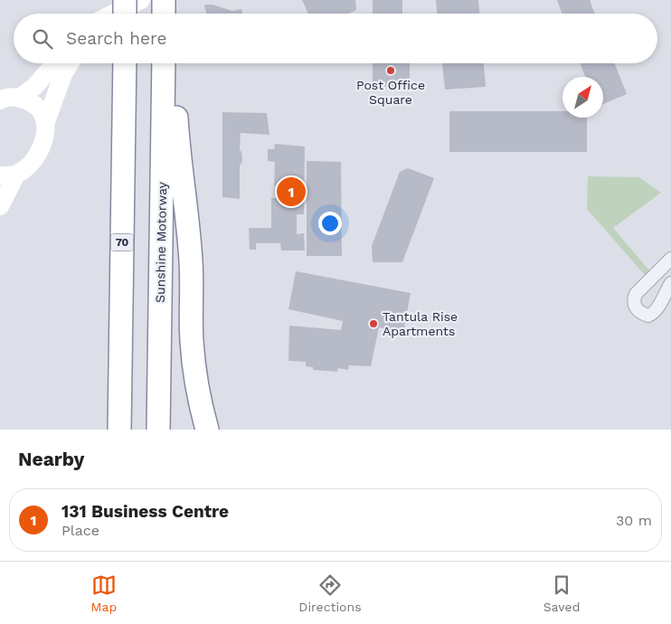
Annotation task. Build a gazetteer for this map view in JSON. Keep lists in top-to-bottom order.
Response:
{
  "streets": {
    "highway": ["70", "Sunshine Motorway"]
  },
  "places": ["Post Office Square", "Tantula Rise Apartments"],
  "north": "top right",
  "page": {
    "search": "Search here",
    "pins": "1",
    "heading": "Nearby",
    "list": [
      {
        "mark": "1",
        "name": "131 Business Centre",
        "note": "Place",
        "value": "30 m"
      }
    ],
    "nav": ["Map", "Directions", "Saved"]
  }
}
